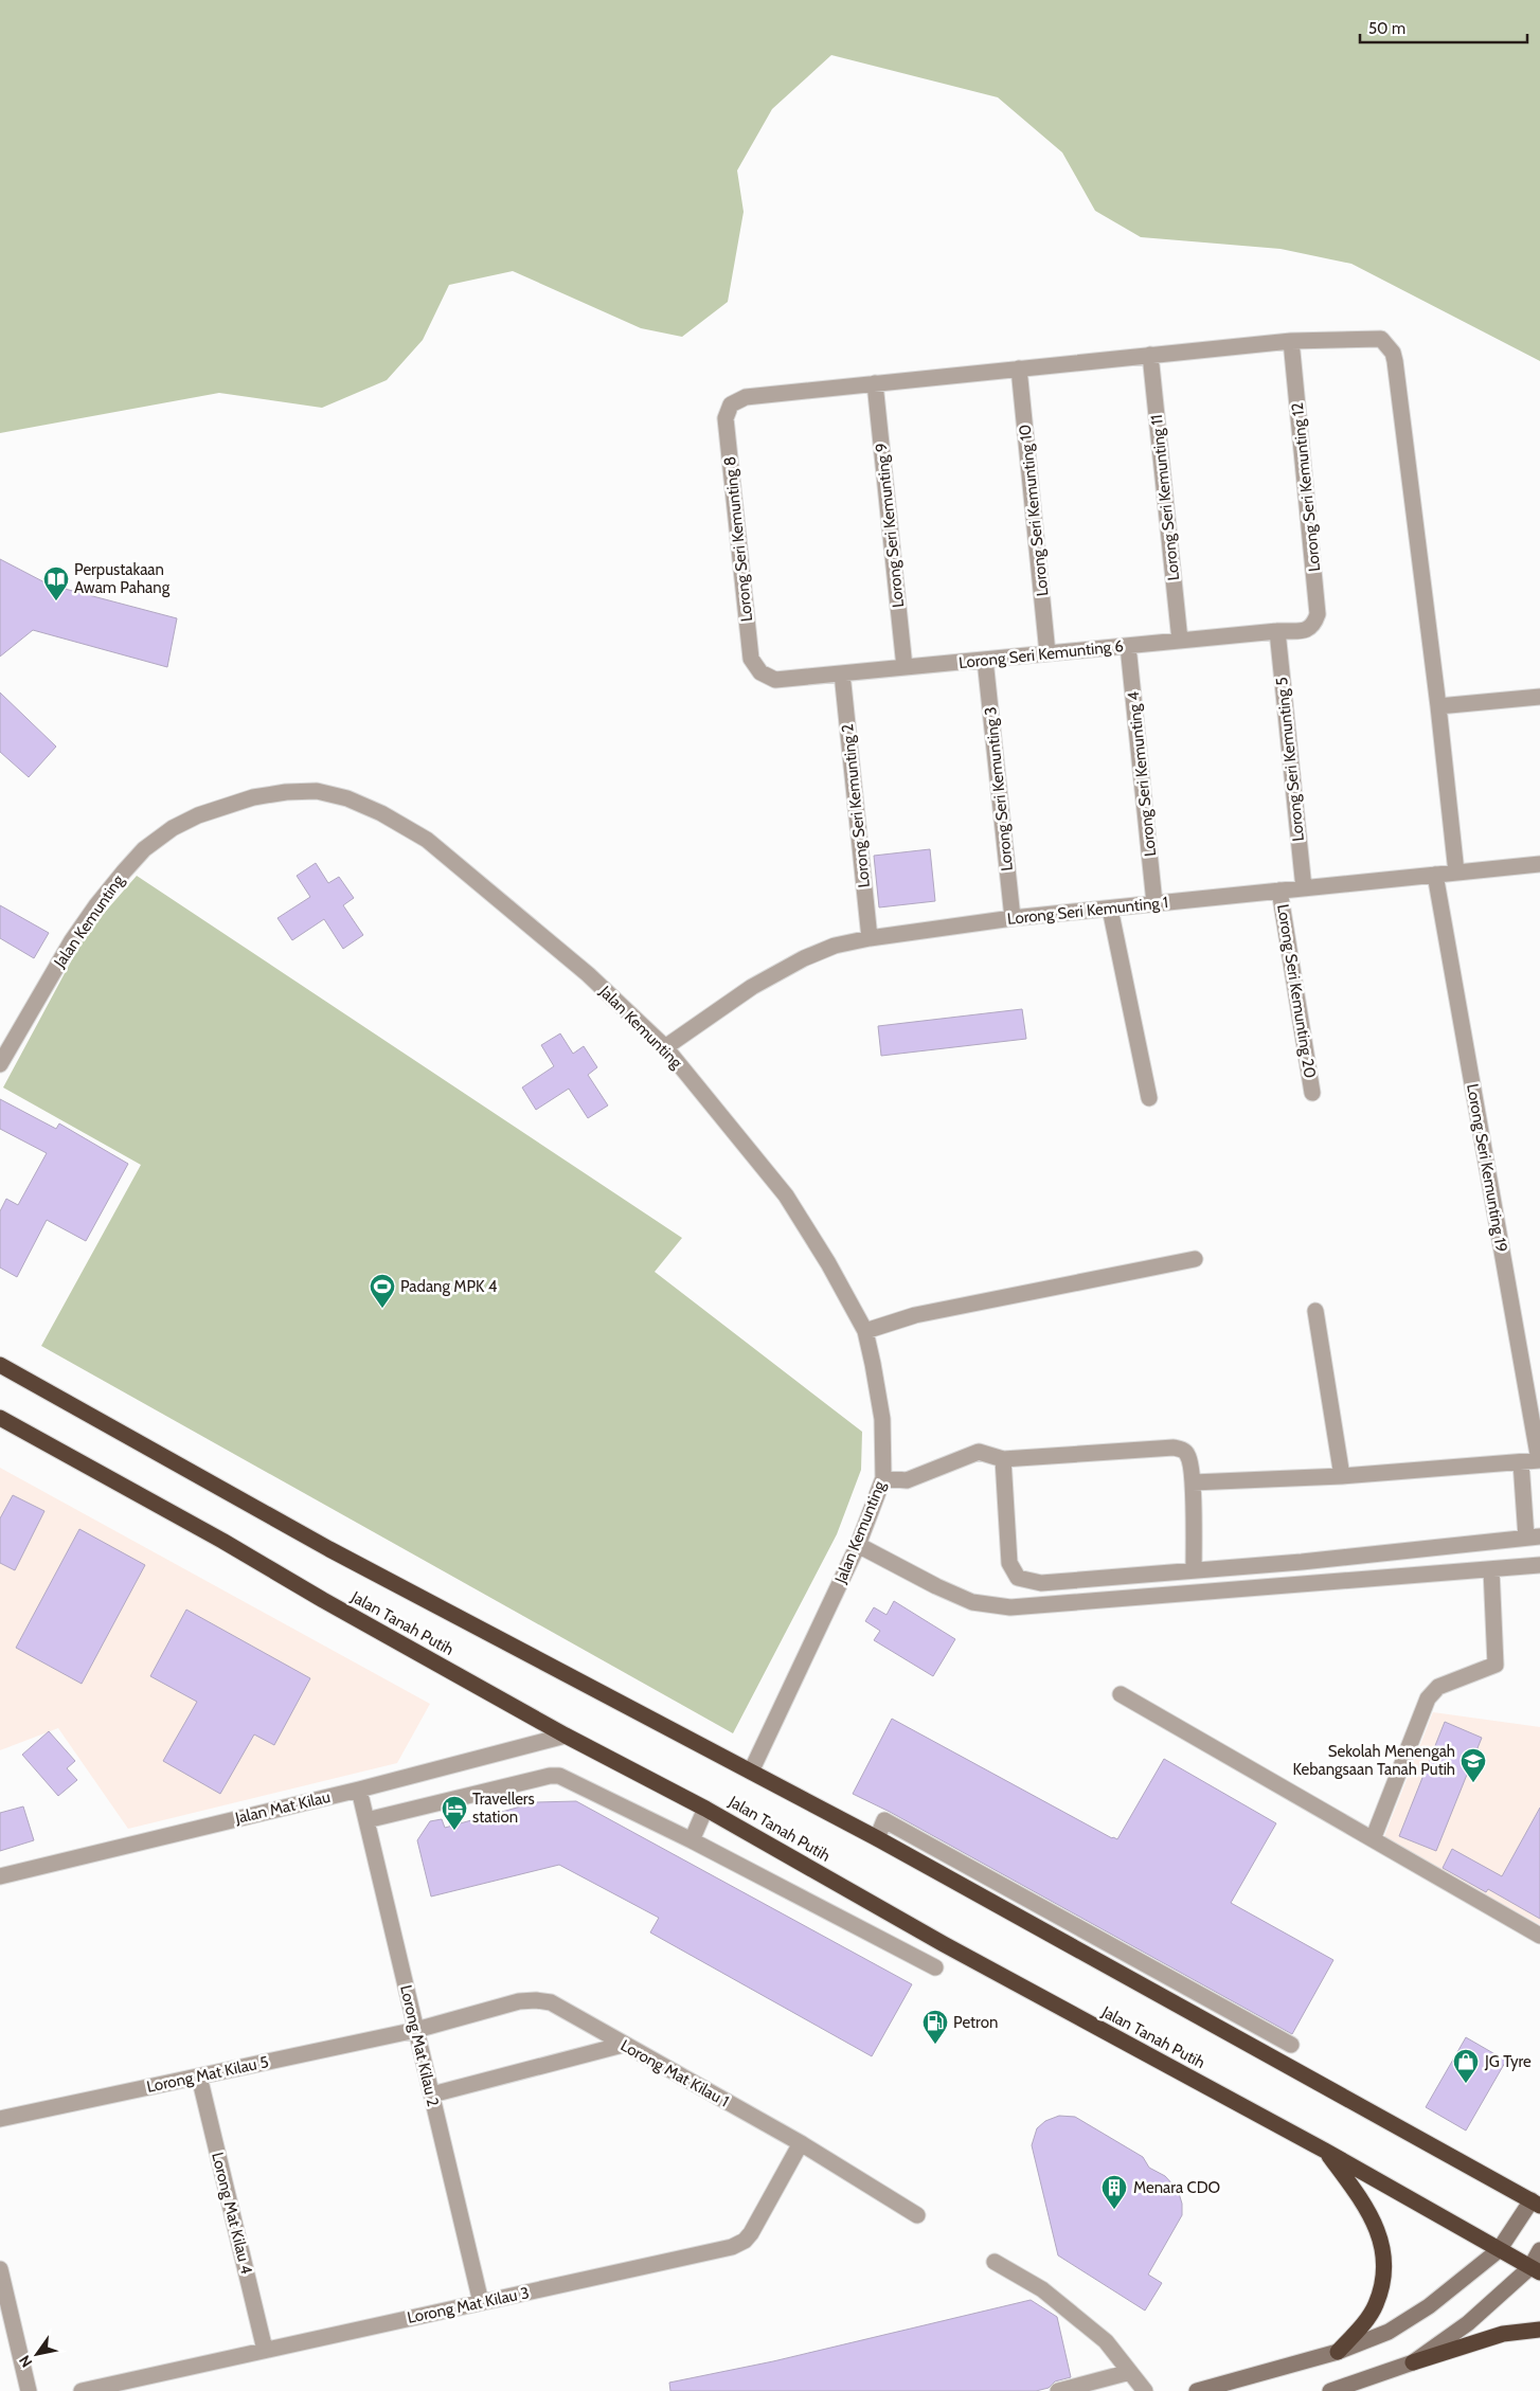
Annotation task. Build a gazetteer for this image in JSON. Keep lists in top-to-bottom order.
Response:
{
  "streets": {
    "highway": ["Jalan Tanah Putih"],
    "street": [
      "Lorong Seri Kemunting 12",
      "Lorong Seri Kemunting 11",
      "Lorong Seri Kemunting 10",
      "Lorong Seri Kemunting 9",
      "Lorong Seri Kemunting 8",
      "Lorong Seri Kemunting 6",
      "Lorong Seri Kemunting 5",
      "Lorong Seri Kemunting 4",
      "Lorong Seri Kemunting 3",
      "Lorong Seri Kemunting 2",
      "Lorong Seri Kemunting 1",
      "Jalan Kemunting",
      "Lorong Seri Kemunting 20",
      "Lorong Seri Kemunting 19",
      "Jalan Mat Kilau",
      "Lorong Mat Kilau 2",
      "Lorong Mat Kilau 1",
      "Lorong Mat Kilau 5",
      "Lorong Mat Kilau 4",
      "Lorong Mat Kilau 3"
    ]
  },
  "crossings": [
    ["Lorong Seri Kemunting 12", "Lorong Seri Kemunting 6"],
    ["Lorong Seri Kemunting 11", "Lorong Seri Kemunting 6"],
    ["Lorong Seri Kemunting 10", "Lorong Seri Kemunting 6"],
    ["Lorong Seri Kemunting 9", "Lorong Seri Kemunting 8"],
    ["Lorong Seri Kemunting 9", "Lorong Seri Kemunting 6"],
    ["Lorong Seri Kemunting 8", "Lorong Seri Kemunting 6"],
    ["Lorong Seri Kemunting 6", "Lorong Seri Kemunting 5"],
    ["Lorong Seri Kemunting 6", "Lorong Seri Kemunting 4"],
    ["Lorong Seri Kemunting 6", "Lorong Seri Kemunting 3"],
    ["Lorong Seri Kemunting 6", "Lorong Seri Kemunting 2"],
    ["Lorong Seri Kemunting 5", "Lorong Seri Kemunting 1"],
    ["Lorong Seri Kemunting 4", "Lorong Seri Kemunting 1"],
    ["Lorong Seri Kemunting 3", "Lorong Seri Kemunting 1"],
    ["Lorong Seri Kemunting 2", "Lorong Seri Kemunting 1"],
    ["Lorong Seri Kemunting 1", "Jalan Kemunting"],
    ["Lorong Seri Kemunting 1", "Lorong Seri Kemunting 20"],
    ["Lorong Seri Kemunting 1", "Lorong Seri Kemunting 19"],
    ["Jalan Kemunting", "Jalan Tanah Putih"],
    ["Jalan Tanah Putih", "Jalan Mat Kilau"],
    ["Jalan Mat Kilau", "Lorong Mat Kilau 2"],
    ["Lorong Mat Kilau 2", "Lorong Mat Kilau 1"],
    ["Lorong Mat Kilau 2", "Lorong Mat Kilau 5"],
    ["Lorong Mat Kilau 2", "Lorong Mat Kilau 3"],
    ["Lorong Mat Kilau 1", "Lorong Mat Kilau 5"],
    ["Lorong Mat Kilau 1", "Lorong Mat Kilau 3"],
    ["Lorong Mat Kilau 5", "Lorong Mat Kilau 4"],
    ["Lorong Mat Kilau 4", "Lorong Mat Kilau 3"]
  ],
  "places": {
    "library": ["Perpustakaan Awam Pahang"],
    "sports": ["Padang MPK 4"],
    "school or university": ["Sekolah Menengah Kebangsaan Tanah Putih"],
    "hotel": ["Travellers station"],
    "fuel station": ["Petron"],
    "shop": ["JG Tyre"],
    "building": ["Menara CDO"]
  },
  "scale_bar": "50 m",
  "north": "bottom left"
}
